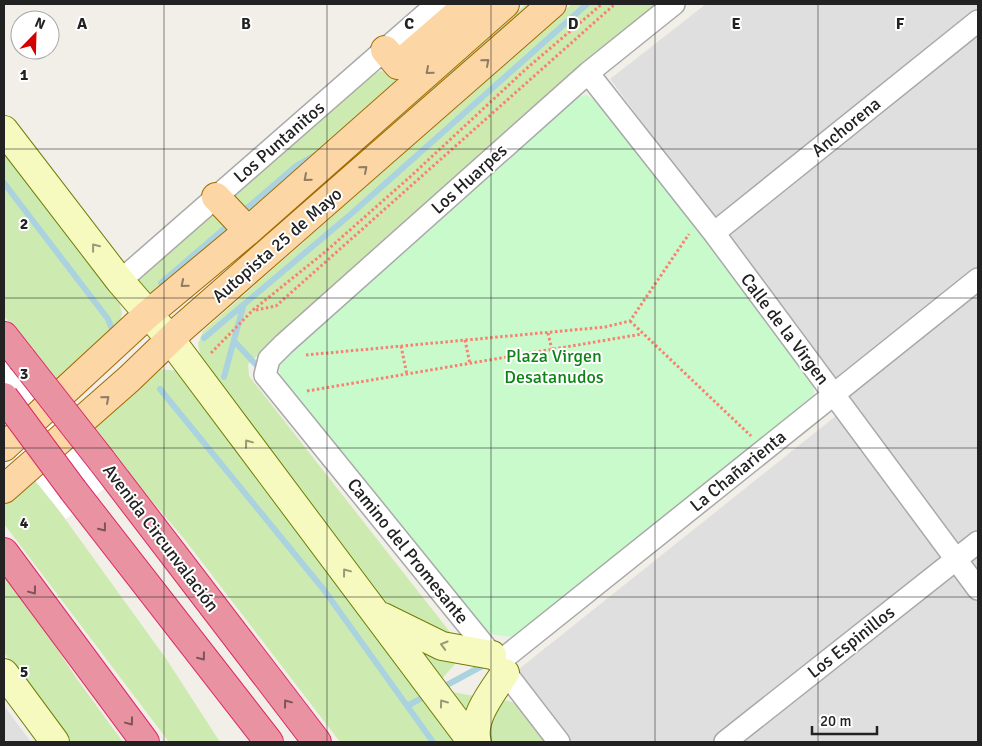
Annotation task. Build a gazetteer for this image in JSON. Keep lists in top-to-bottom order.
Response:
{
  "streets": {
    "highway": ["Avenida Circunvalación"],
    "main road": ["Autopista 25 de Mayo"],
    "street": [
      "Anchorena",
      "Los Puntanitos",
      "Los Huarpes",
      "Calle de la Virgen",
      "La Chañarienta",
      "Camino del Promesante",
      "Los Espinillos"
    ]
  },
  "crossings": [
    ["Anchorena", "Calle de la Virgen"],
    ["Los Huarpes", "Calle de la Virgen"],
    ["Los Huarpes", "Camino del Promesante"],
    ["Calle de la Virgen", "La Chañarienta"],
    ["Calle de la Virgen", "Los Espinillos"],
    ["La Chañarienta", "Camino del Promesante"]
  ],
  "parks": ["Plaza Virgen Desatanudos"],
  "scale_bar": "20 m",
  "north": "top right",
  "grid": {
    "columns": [
      "A",
      "B",
      "C",
      "D",
      "E",
      "F"
    ],
    "rows": [
      "1",
      "2",
      "3",
      "4",
      "5"
    ]
  }
}
